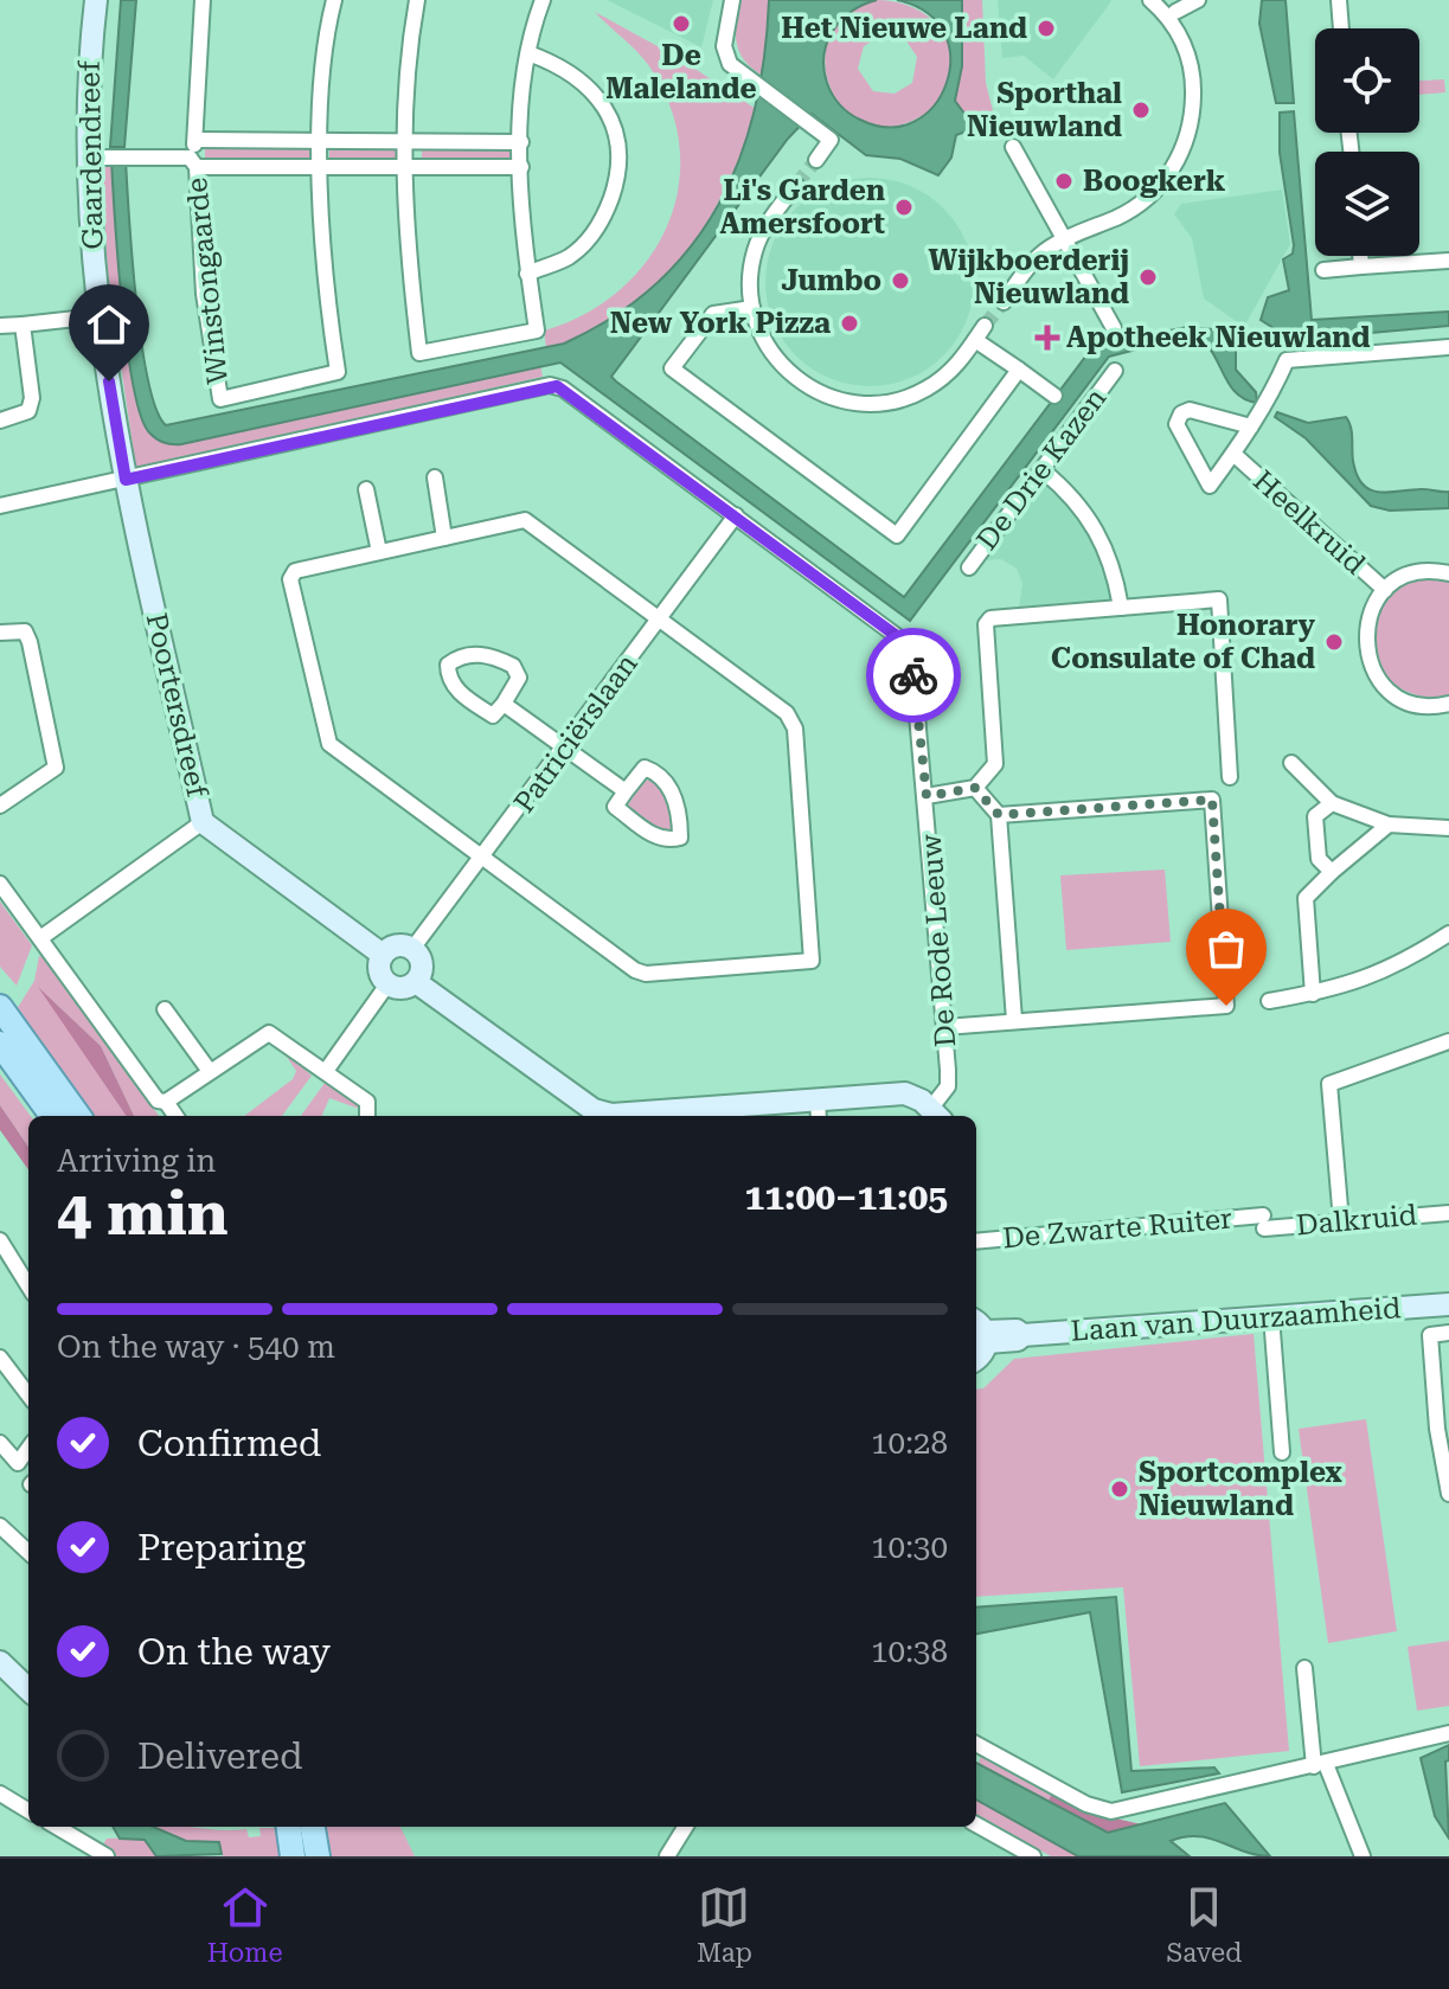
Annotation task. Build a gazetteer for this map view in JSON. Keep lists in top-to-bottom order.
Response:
{
  "streets": {
    "street": [
      "Gaardendreef",
      "Winstongaarde",
      "De Drie Kazen",
      "Heelkruid",
      "Poortersdreef",
      "Patriciërslaan",
      "De Rode Leeuw",
      "Dalkruid",
      "De Zwarte Ruiter",
      "Laan van Duurzaamheid"
    ]
  },
  "crossings": [
    ["Gaardendreef", "Poortersdreef"],
    ["Gaardendreef", "De Rode Leeuw"],
    ["Poortersdreef", "Patriciërslaan"],
    ["Poortersdreef", "De Rode Leeuw"],
    ["Patriciërslaan", "De Rode Leeuw"],
    ["Dalkruid", "De Zwarte Ruiter"]
  ],
  "places": {
    "other": [
      "De Malelande",
      "Het Nieuwe Land",
      "Sporthal Nieuwland",
      "Boogkerk",
      "Li's Garden Amersfoort",
      "Wijkboerderij Nieuwland",
      "Jumbo",
      "New York Pizza",
      "Honorary Consulate of Chad",
      "Sportcomplex Nieuwland"
    ],
    "health": ["Apotheek Nieuwland"]
  },
  "page": {
    "heading": ["4 min", "Arriving in", "11:00–11:05"],
    "bar": "On the way · 540 m",
    "list": [
      ["Confirmed", "10:28"],
      ["Preparing", "10:30"],
      ["On the way", "10:38"],
      "Delivered"
    ],
    "tabs": ["Home", "Map", "Saved"]
  }
}
